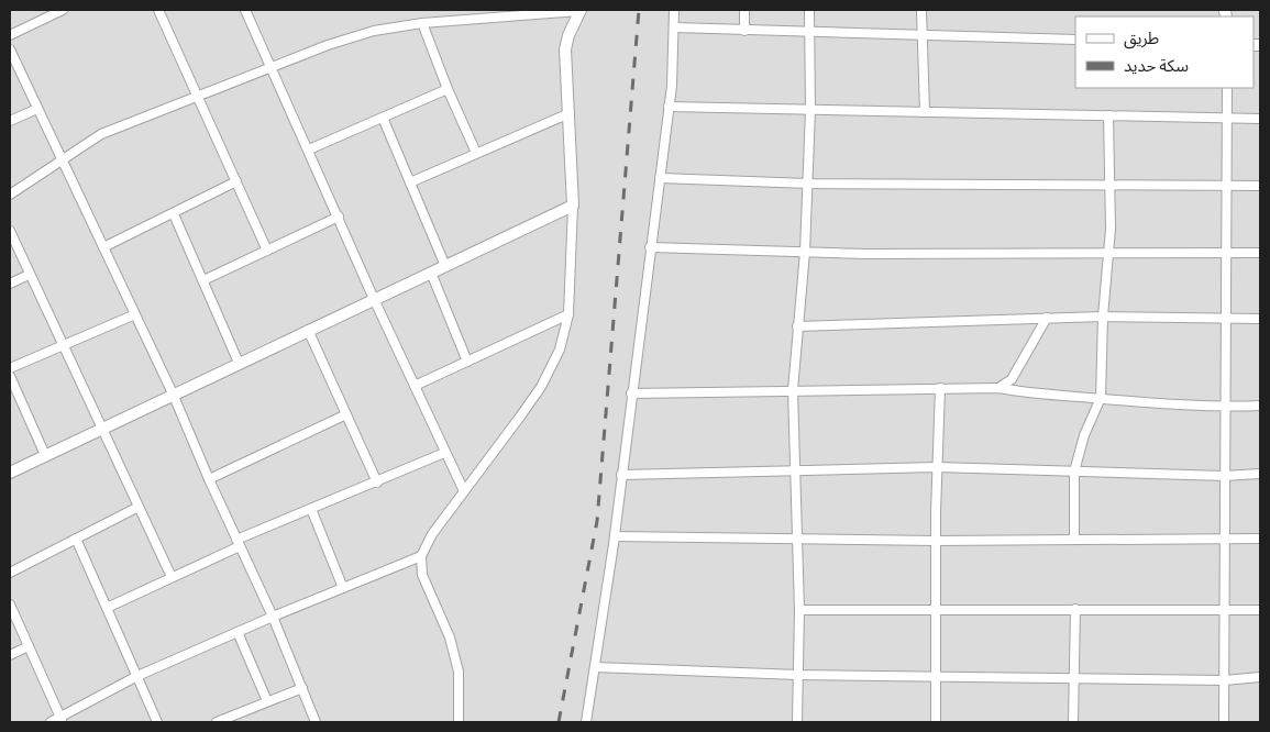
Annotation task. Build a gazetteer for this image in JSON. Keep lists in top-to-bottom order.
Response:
{
  "legend": ["طريق", "سكة حديد"]
}
